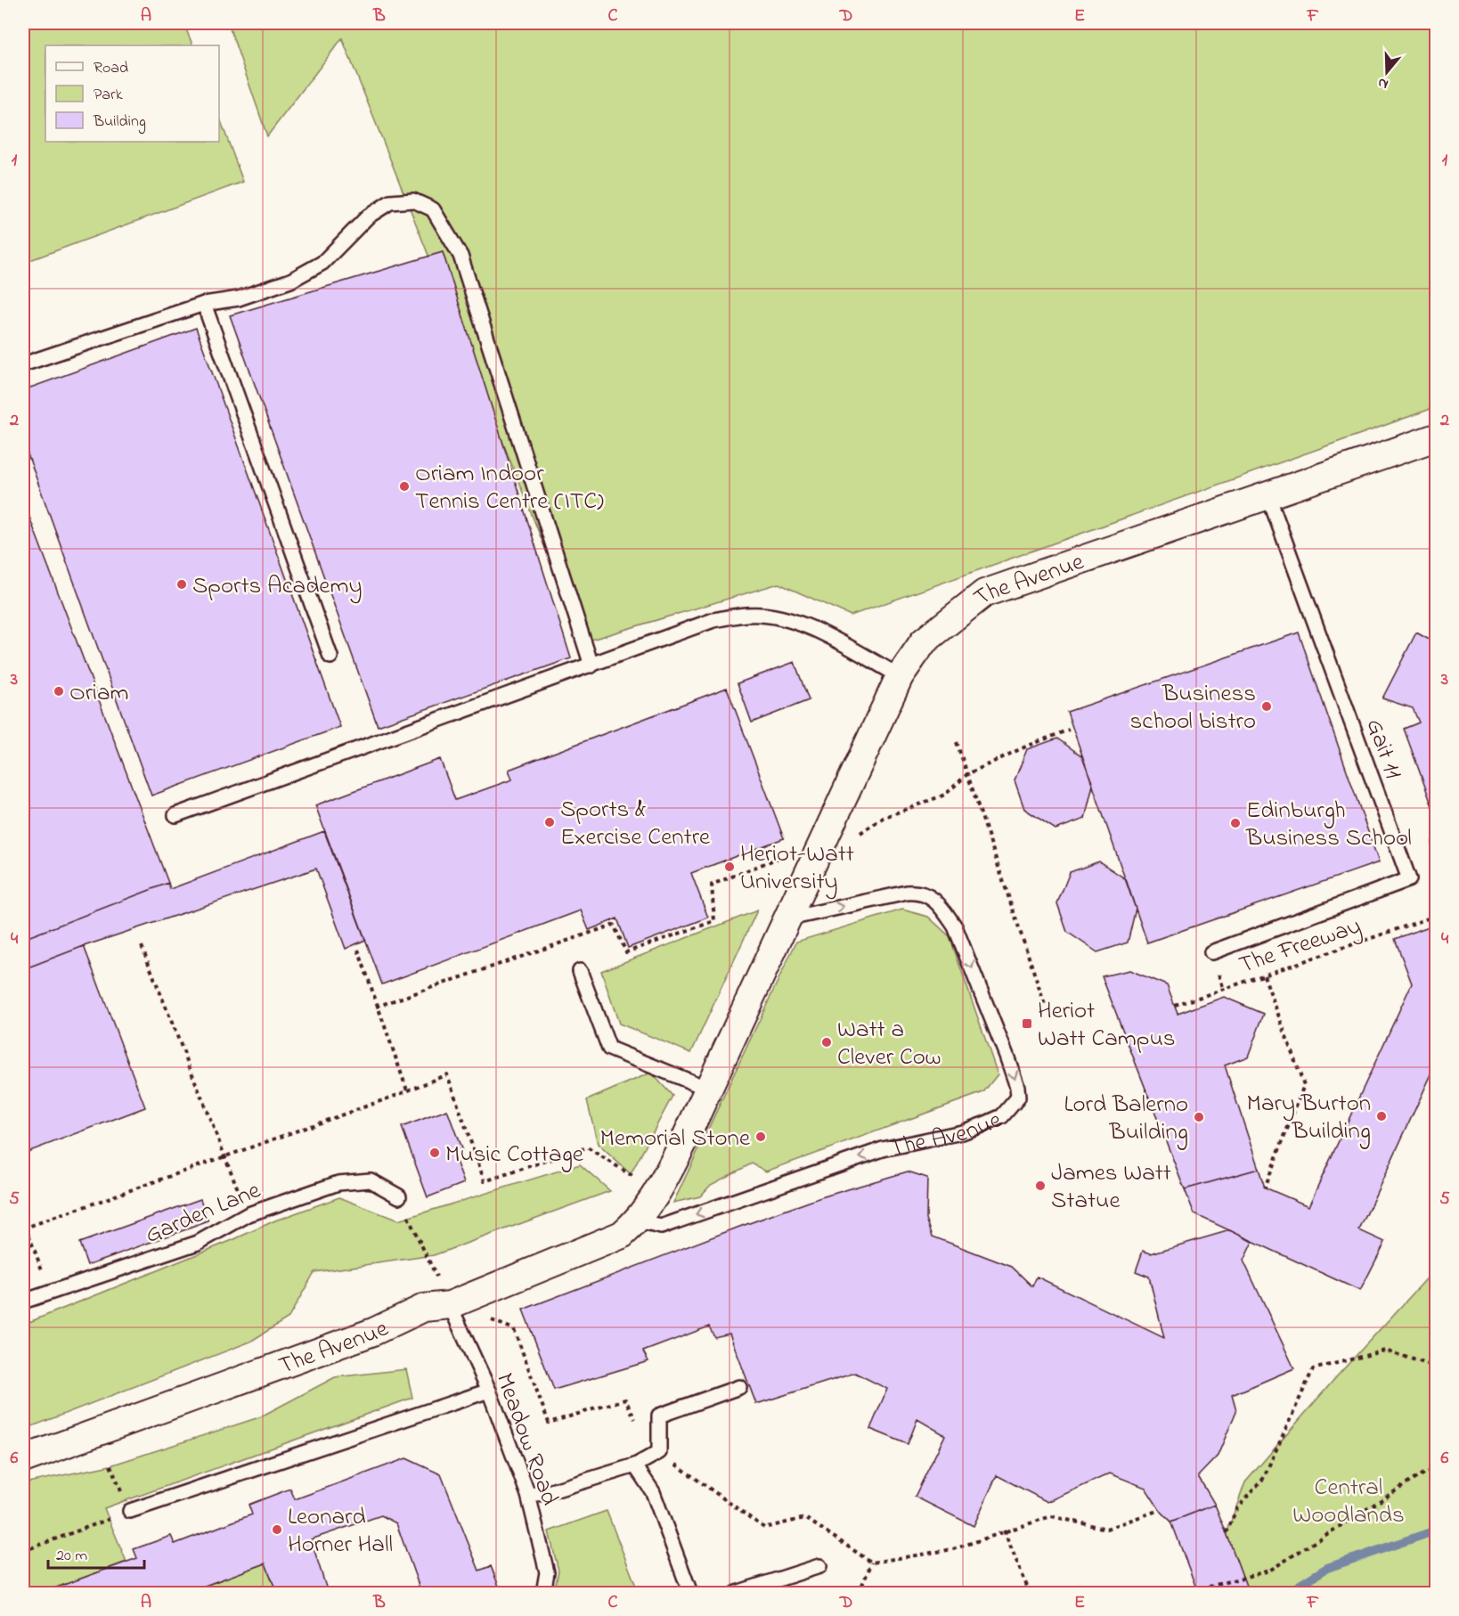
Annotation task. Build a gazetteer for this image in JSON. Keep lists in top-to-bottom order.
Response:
{
  "streets": {
    "street": ["The Avenue"],
    "lane": ["Gait 11", "Garden Lane", "Meadow Road"],
    "path": ["The Freeway"]
  },
  "crossings": [
    ["The Avenue", "Gait 11"],
    ["The Avenue", "Meadow Road"]
  ],
  "parks": ["Central Woodlands"],
  "places": {
    "other": [
      "Oriam Indoor Tennis Centre (ITC)",
      "Sports Academy",
      "Oriam",
      "Business school bistro",
      "Sports & Exercise Centre",
      "Edinburgh Business School",
      "Heriot-Watt University",
      "Watt a Clever Cow",
      "Mary Burton Building",
      "Lord Balerno Building",
      "Memorial Stone",
      "Music Cottage",
      "James Watt Statue",
      "Leonard Horner Hall"
    ],
    "transit": ["Heriot Watt Campus"]
  },
  "legend": ["Road", "Park", "Building"],
  "scale_bar": "20 m",
  "north": "bottom",
  "grid": {
    "columns": [
      "A",
      "B",
      "C",
      "D",
      "E",
      "F"
    ],
    "rows": [
      "1",
      "2",
      "3",
      "4",
      "5",
      "6"
    ]
  }
}
